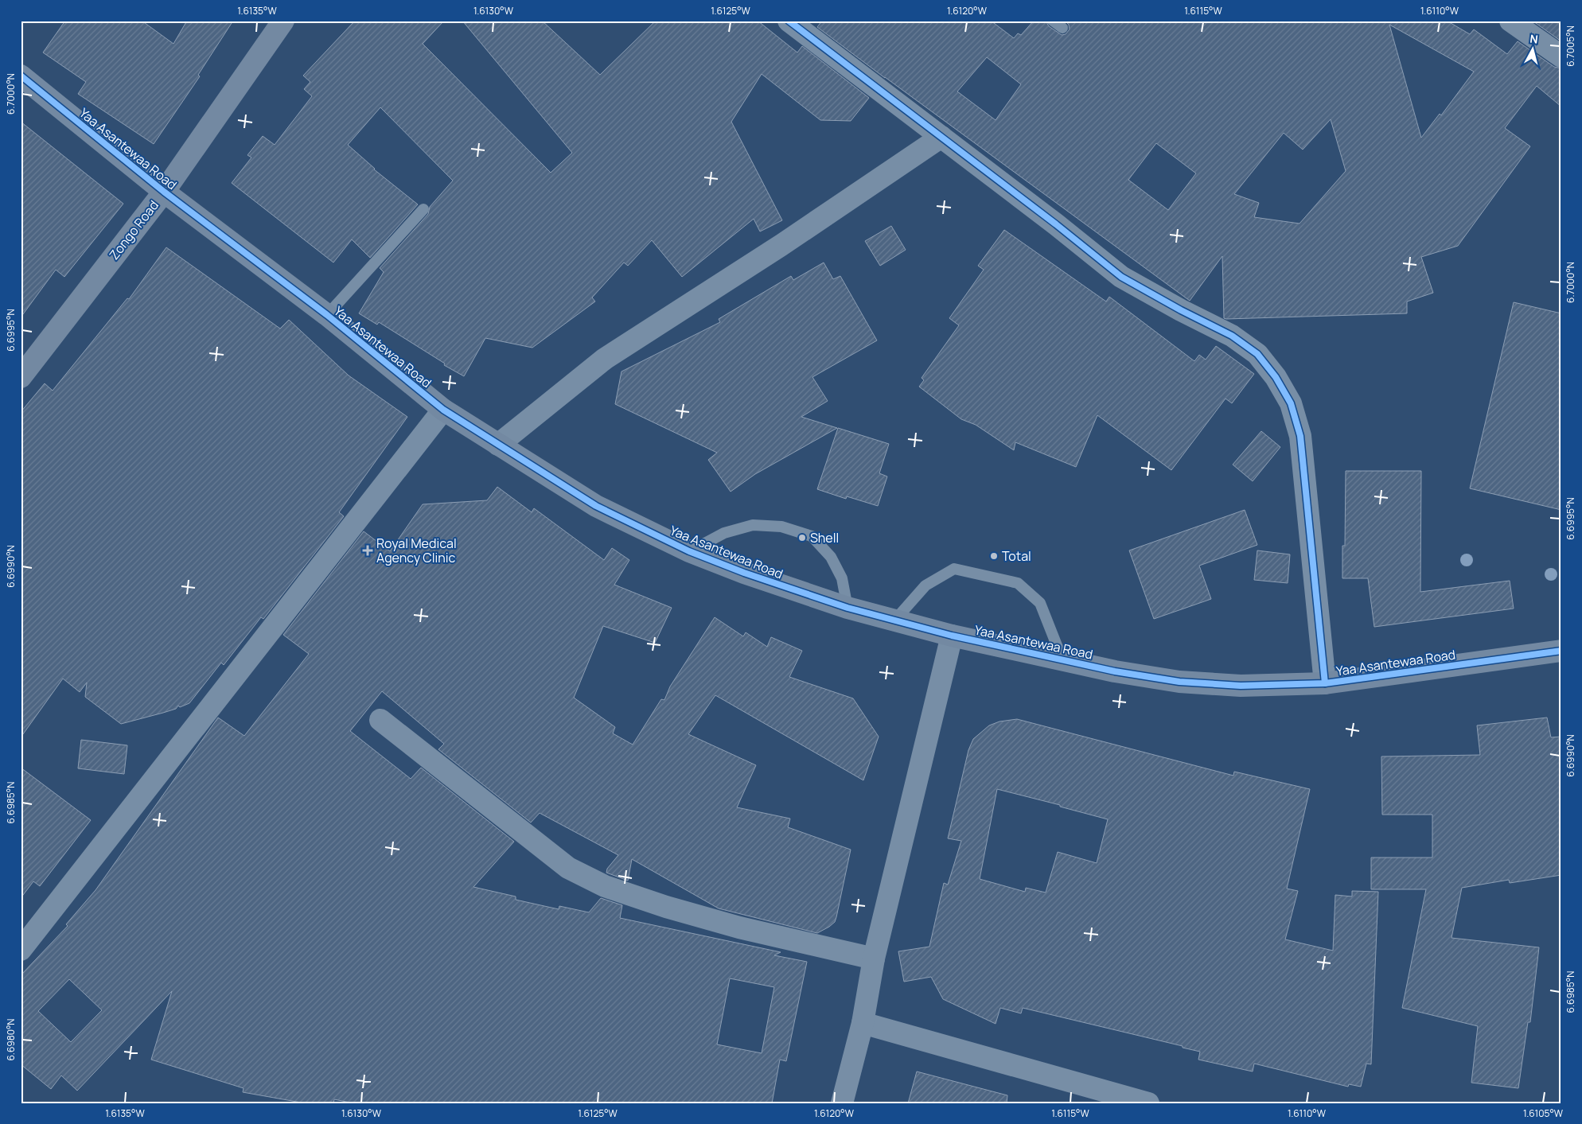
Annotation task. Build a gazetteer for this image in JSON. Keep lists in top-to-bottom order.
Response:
{
  "streets": {
    "street": ["Yaa Asantewaa Road", "Zongo Road"]
  },
  "crossings": [
    ["Yaa Asantewaa Road", "Zongo Road"]
  ],
  "places": {
    "other": ["Shell", "Total"],
    "health": ["Royal Medical Agency Clinic"]
  },
  "north": "top",
  "coordinates": [
    "1.6135°W",
    "1.6130°W",
    "1.6125°W",
    "1.6120°W",
    "1.6115°W",
    "1.6110°W",
    "6.7005°N",
    "6.7000°N",
    "6.6995°N",
    "6.6990°N",
    "6.6985°N",
    "6.6980°N",
    "1.6105°W"
  ]
}
